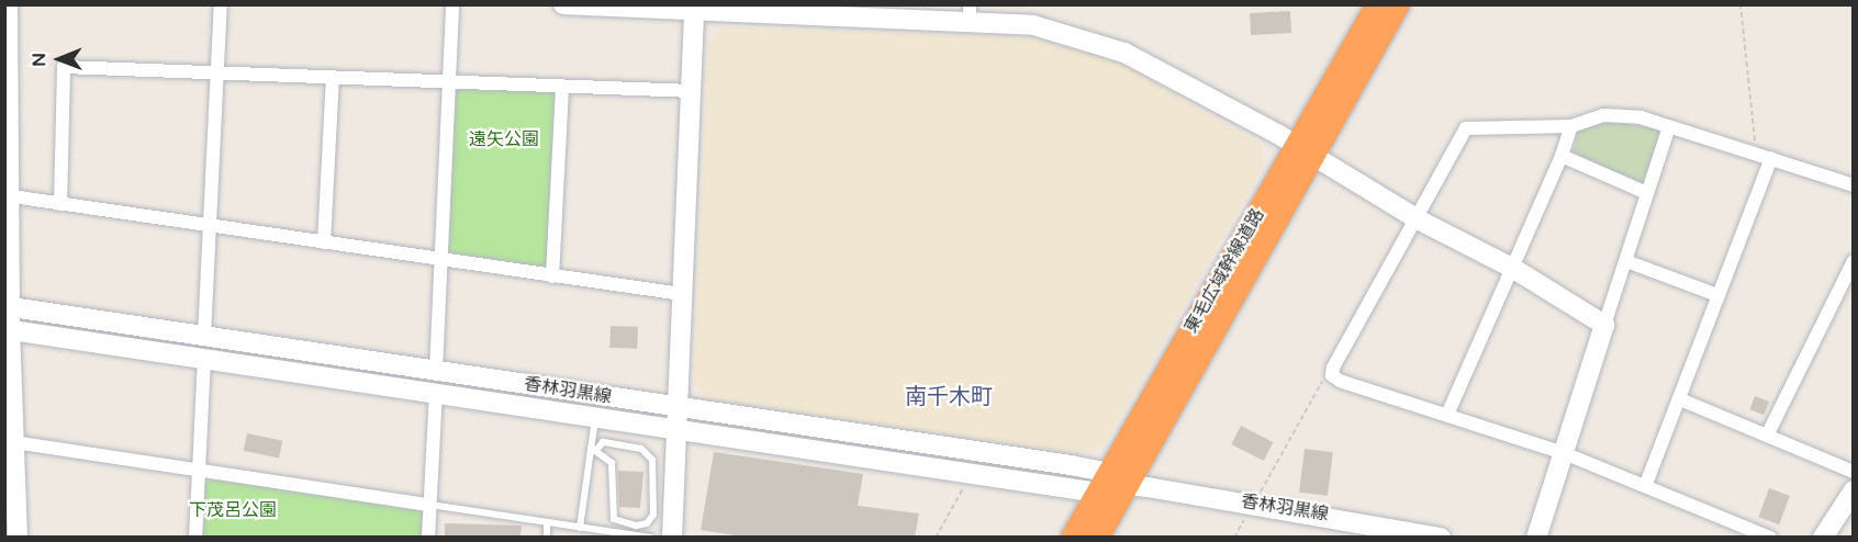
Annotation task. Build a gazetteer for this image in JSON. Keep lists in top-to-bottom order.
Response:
{
  "streets": {
    "highway": ["東毛広域幹線道路"],
    "main road": ["香林羽黒線"]
  },
  "crossings": [
    ["東毛広域幹線道路", "香林羽黒線"]
  ],
  "districts": ["南千木町"],
  "parks": ["遠矢公園", "下茂呂公園"],
  "north": "left"
}
